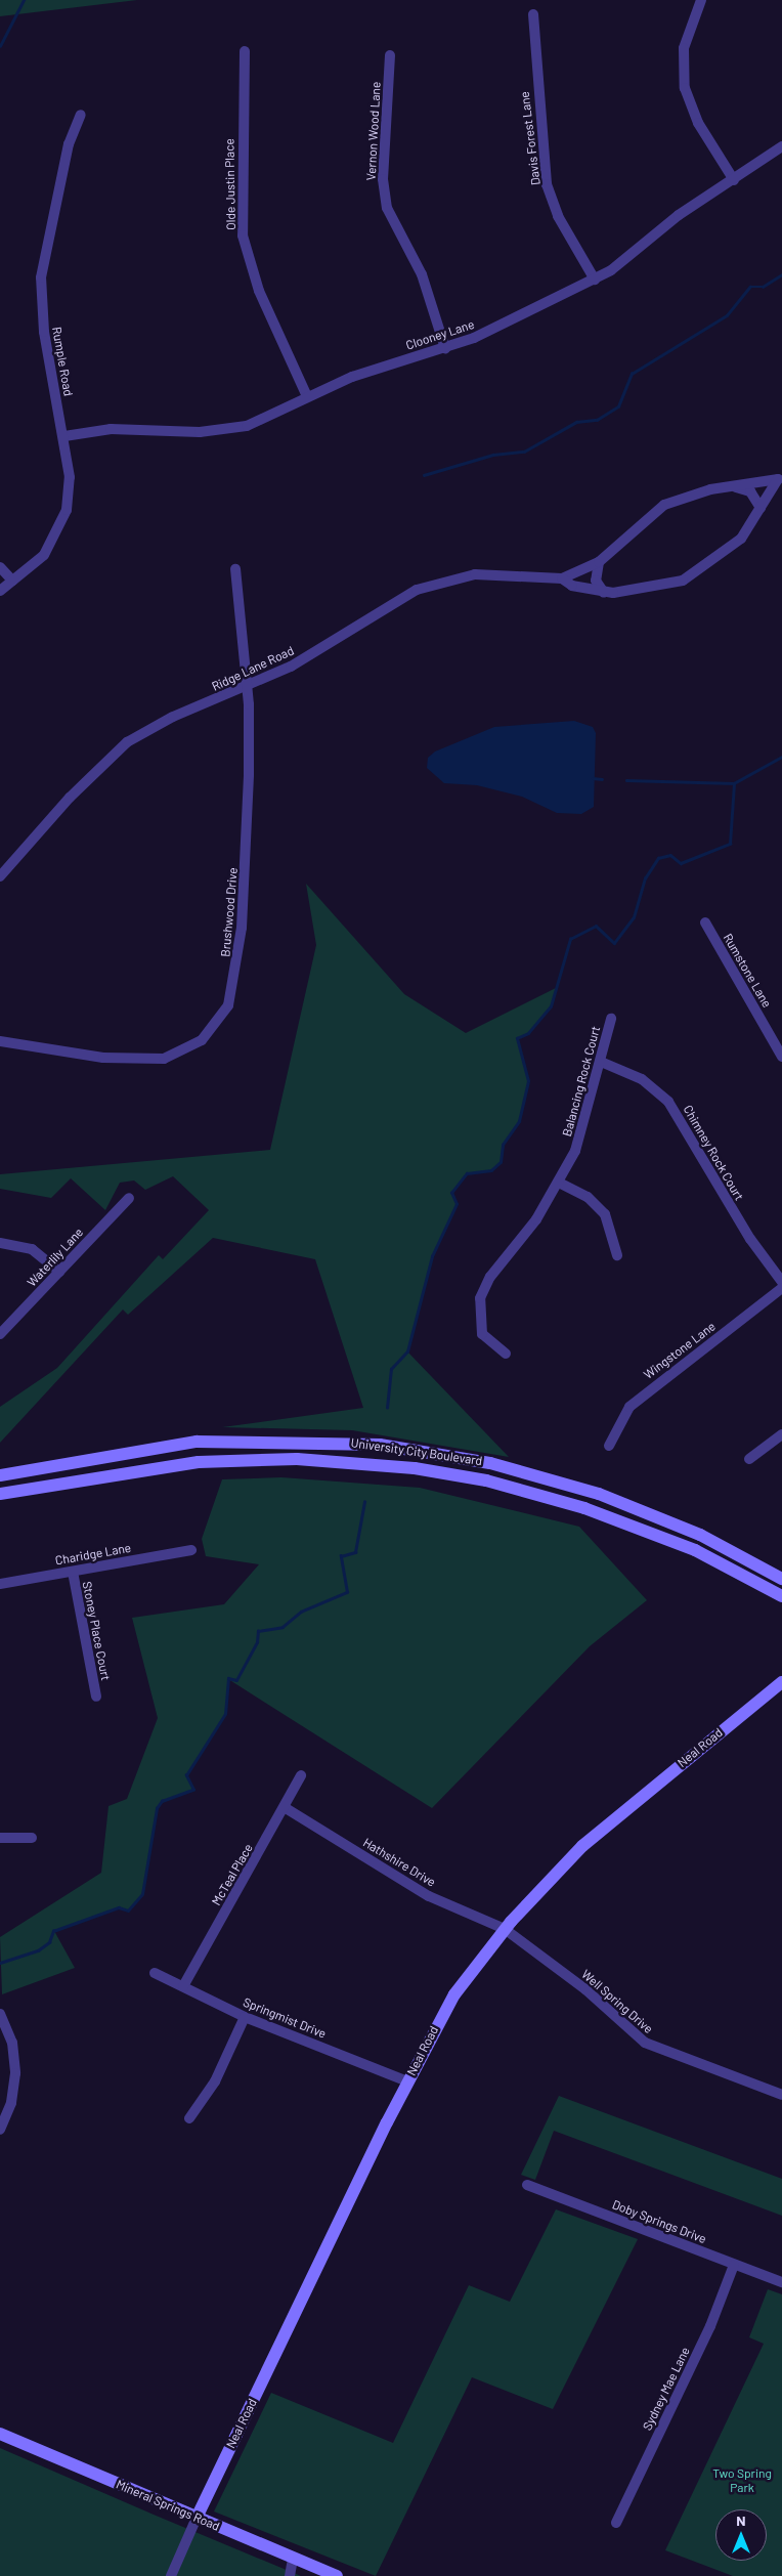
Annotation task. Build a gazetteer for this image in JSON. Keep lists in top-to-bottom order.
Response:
{
  "streets": {
    "main road": ["University City Boulevard", "Neal Road", "Mineral Springs Road"],
    "street": [
      "Vernon Wood Lane",
      "Davis Forest Lane",
      "Olde Justin Place",
      "Clooney Lane",
      "Rumple Road",
      "Ridge Lane Road",
      "Brushwood Drive",
      "Rumstone Lane",
      "Balancing Rock Court",
      "Chimney Rock Court",
      "Waterlily Lane",
      "Wingstone Lane",
      "Charidge Lane",
      "Stoney Place Court",
      "Hathshire Drive",
      "McTeal Place",
      "Well Spring Drive",
      "Springmist Drive",
      "Doby Springs Drive",
      "Sydney Mae Lane"
    ]
  },
  "crossings": [
    ["Vernon Wood Lane", "Clooney Lane"],
    ["Davis Forest Lane", "Clooney Lane"],
    ["Olde Justin Place", "Clooney Lane"],
    ["Clooney Lane", "Rumple Road"],
    ["Ridge Lane Road", "Brushwood Drive"],
    ["Balancing Rock Court", "Chimney Rock Court"],
    ["Charidge Lane", "Stoney Place Court"],
    ["Neal Road", "Hathshire Drive"],
    ["Neal Road", "Well Spring Drive"],
    ["Neal Road", "Springmist Drive"],
    ["Neal Road", "Mineral Springs Road"],
    ["Hathshire Drive", "McTeal Place"],
    ["Hathshire Drive", "Well Spring Drive"],
    ["McTeal Place", "Springmist Drive"],
    ["Doby Springs Drive", "Sydney Mae Lane"]
  ],
  "parks": ["Two Spring Park"],
  "north": "top"
}
